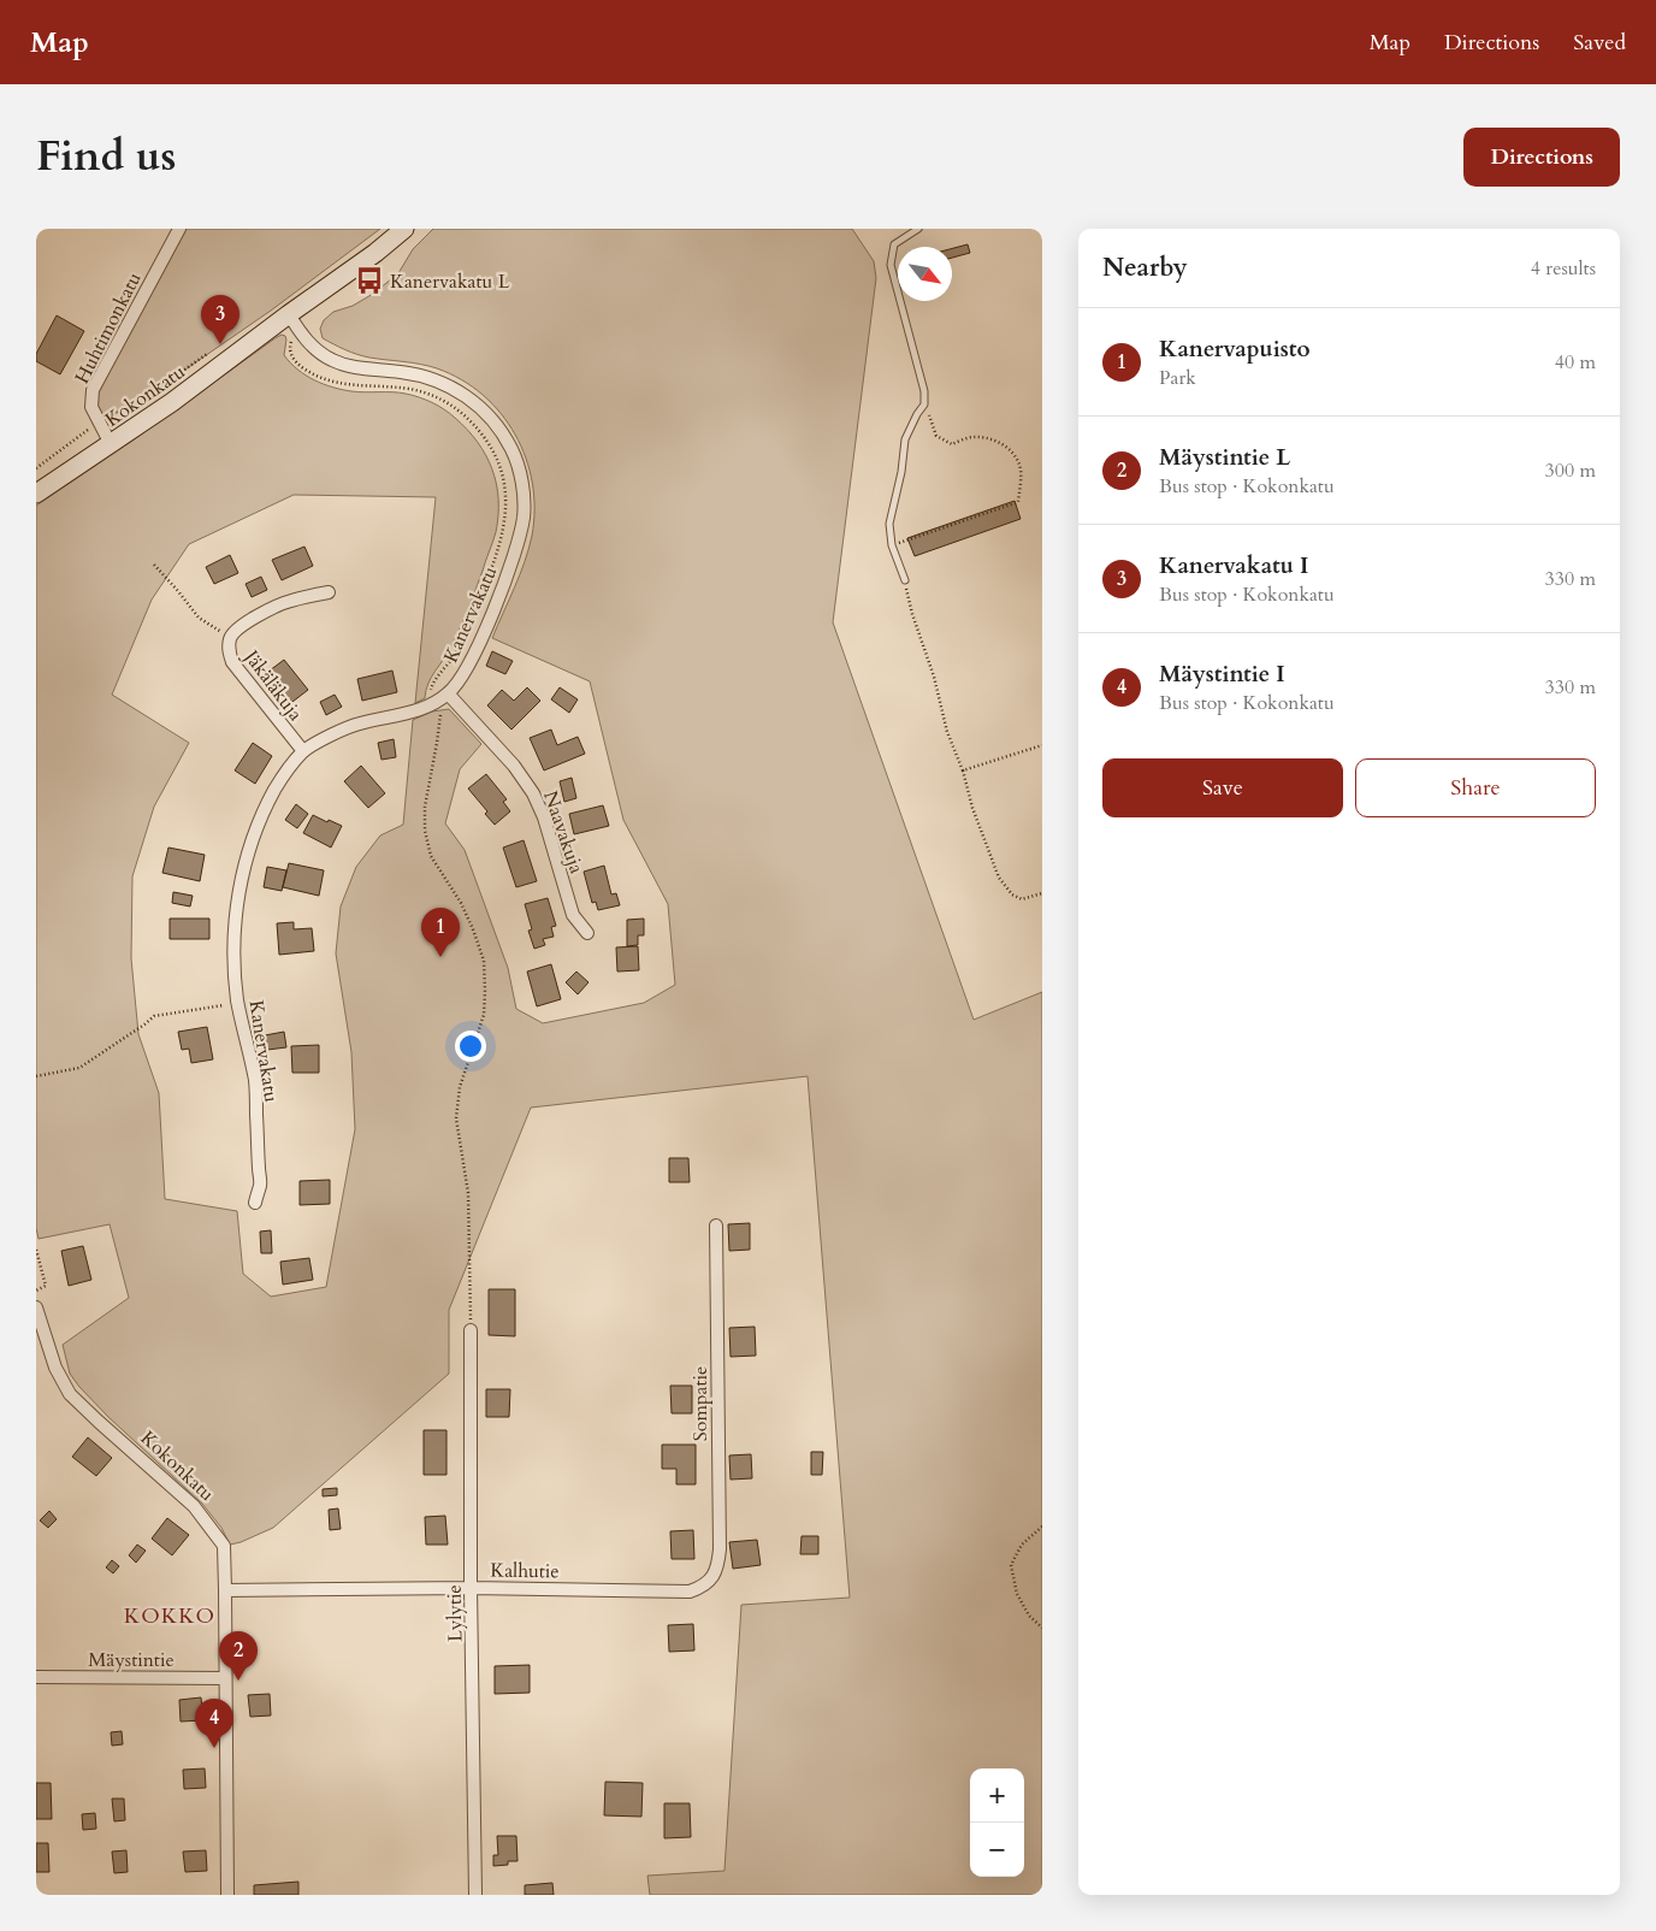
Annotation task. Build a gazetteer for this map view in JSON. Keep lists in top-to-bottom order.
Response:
{
  "streets": {
    "street": [
      "Huhtimonkatu",
      "Kokonkatu",
      "Kanervakatu",
      "Jäkäläkuja",
      "Naavakuja",
      "Sompatie",
      "Kalhutie",
      "Lylytie",
      "Mäystintie"
    ]
  },
  "crossings": [
    ["Huhtimonkatu", "Kokonkatu"],
    ["Kokonkatu", "Kanervakatu"],
    ["Kokonkatu", "Kalhutie"],
    ["Kokonkatu", "Mäystintie"],
    ["Kanervakatu", "Jäkäläkuja"],
    ["Kanervakatu", "Naavakuja"],
    ["Sompatie", "Kalhutie"],
    ["Kalhutie", "Lylytie"]
  ],
  "districts": ["KOKKO"],
  "places": {
    "bus stop": ["Kanervakatu L"]
  },
  "north": "bottom right",
  "page": {
    "header": "Map",
    "nav": ["Map", "Directions", "Saved"],
    "title": "Find us",
    "buttons": [
      "Directions",
      ["Save", "Share"]
    ],
    "heading": ["Nearby", "4 results"],
    "pins": [
      "3",
      "1",
      "2",
      "4"
    ],
    "list": [
      {
        "mark": "1",
        "name": "Kanervapuisto",
        "note": "Park",
        "value": "40 m"
      },
      {
        "mark": "2",
        "name": "Mäystintie L",
        "note": "Bus stop · Kokonkatu",
        "value": "300 m"
      },
      {
        "mark": "3",
        "name": "Kanervakatu I",
        "note": "Bus stop · Kokonkatu",
        "value": "330 m"
      },
      {
        "mark": "4",
        "name": "Mäystintie I",
        "note": "Bus stop · Kokonkatu",
        "value": "330 m"
      }
    ],
    "map_buttons": ["+", "−"]
  }
}
